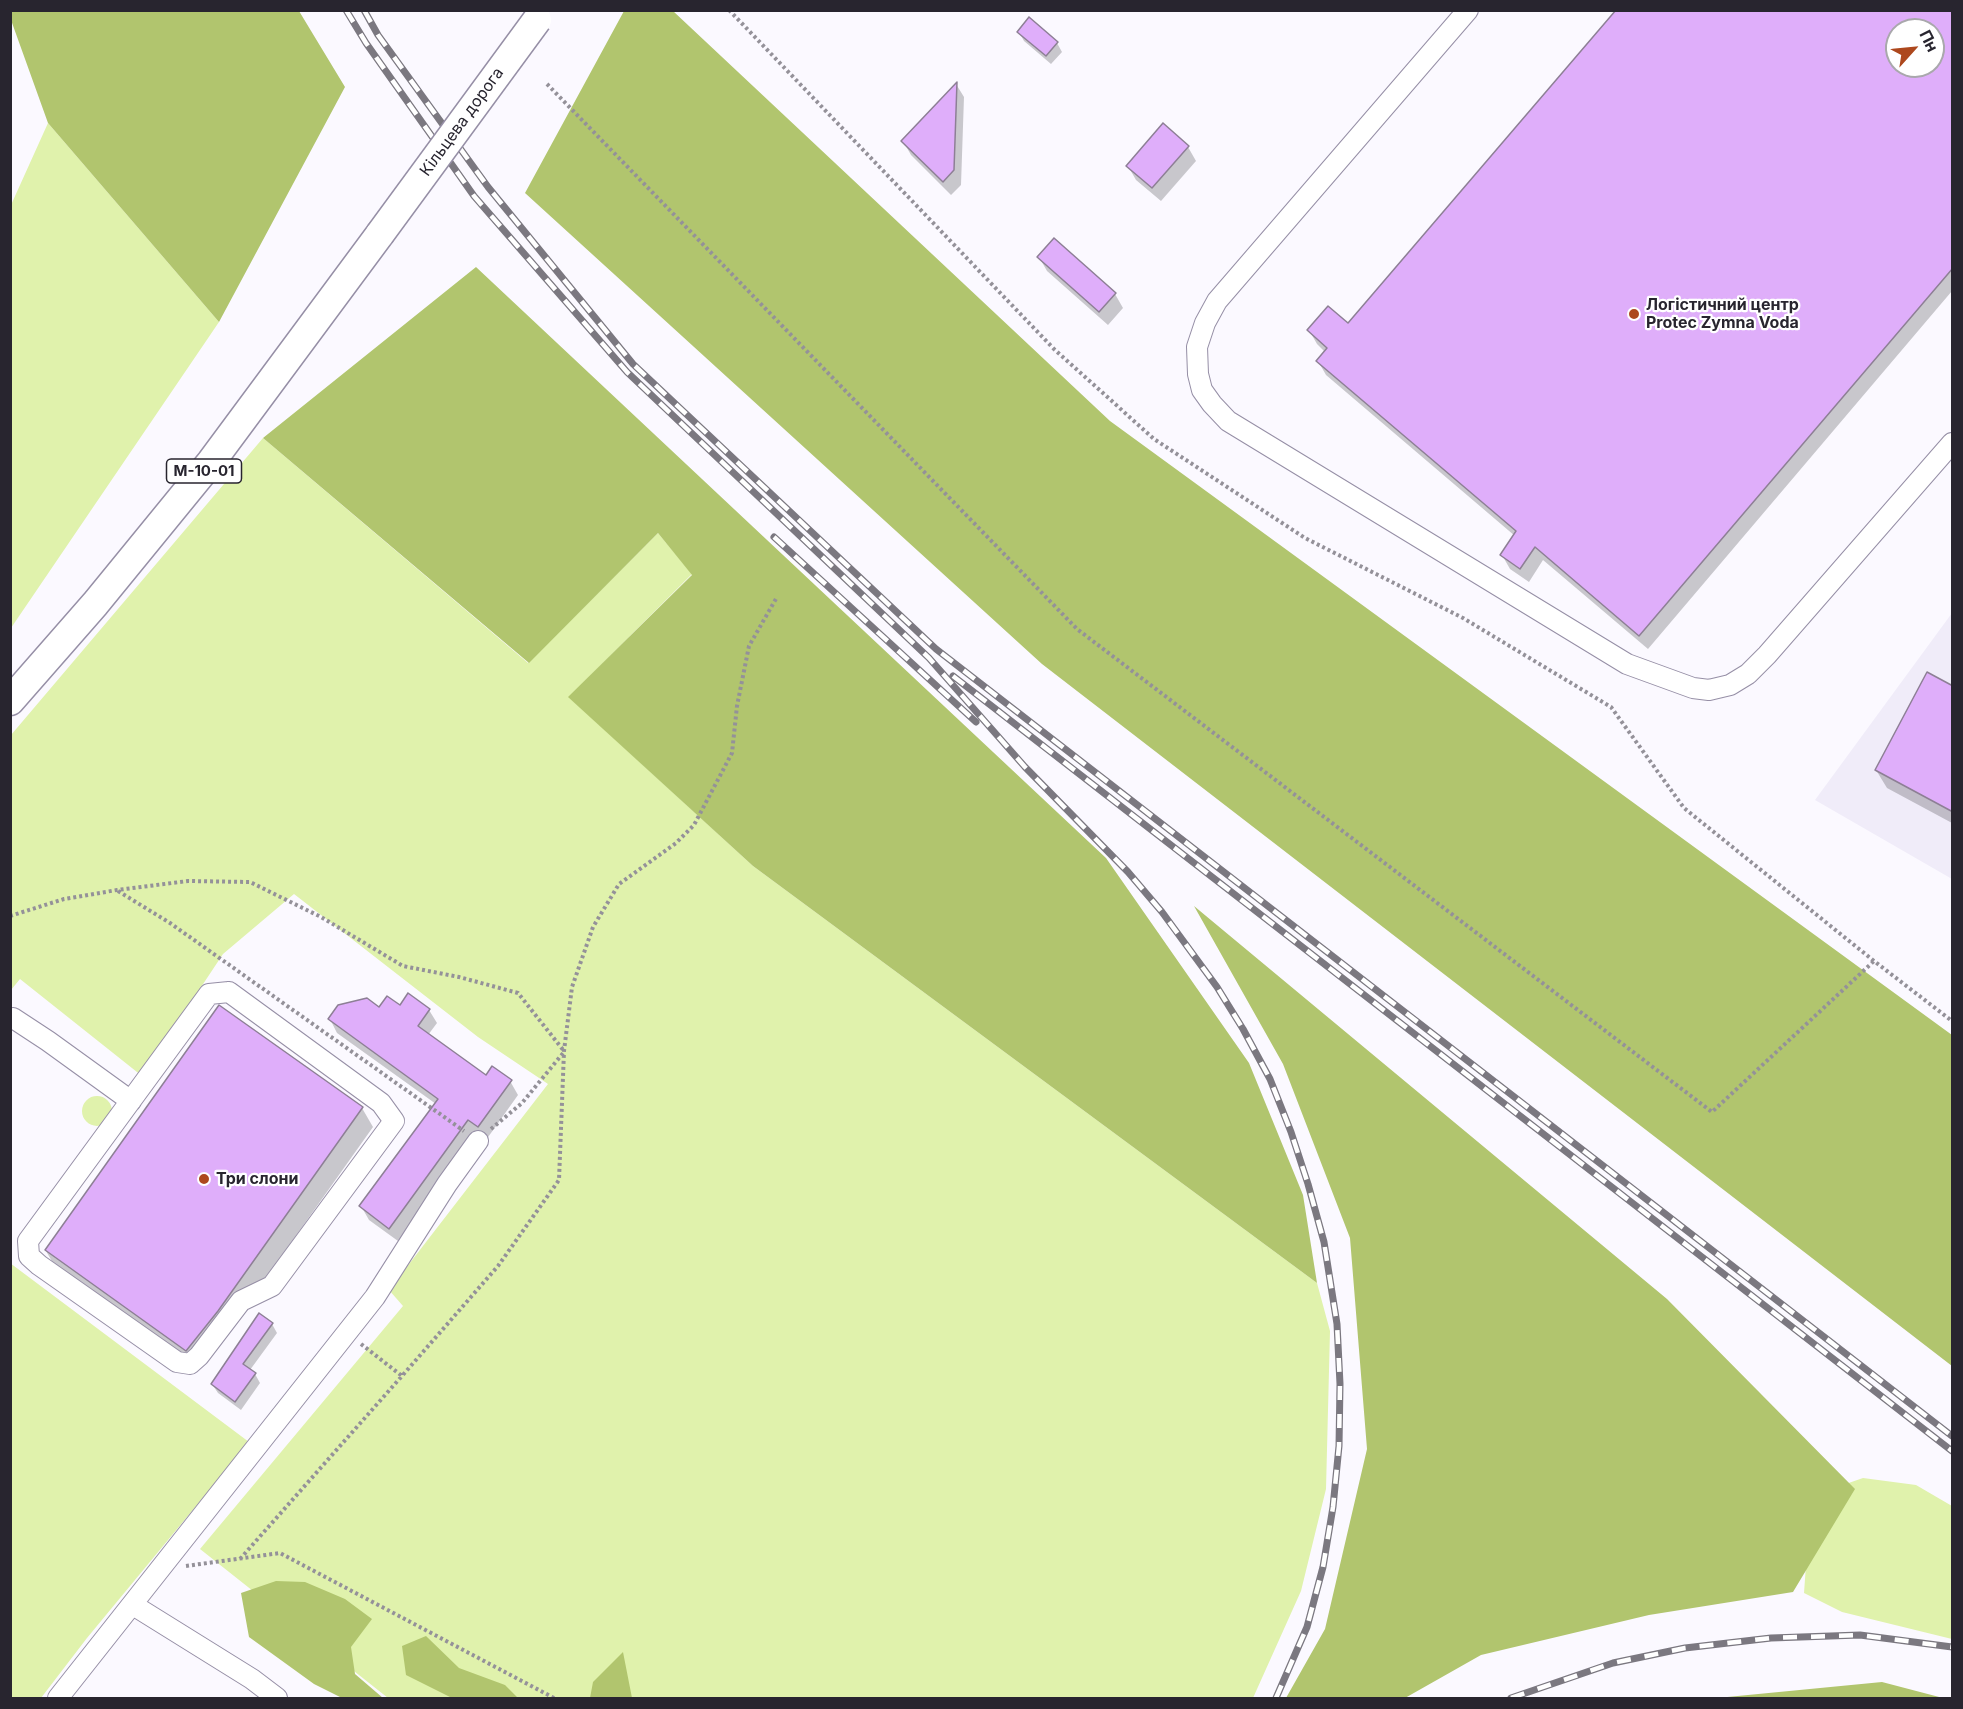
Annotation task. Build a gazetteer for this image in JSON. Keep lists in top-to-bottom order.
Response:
{
  "streets": {
    "highway": ["Кільцева дорога", "М-10-01"]
  },
  "places": ["Логістичний центр Protec Zymna Voda", "Три слони"],
  "north": "top right"
}
